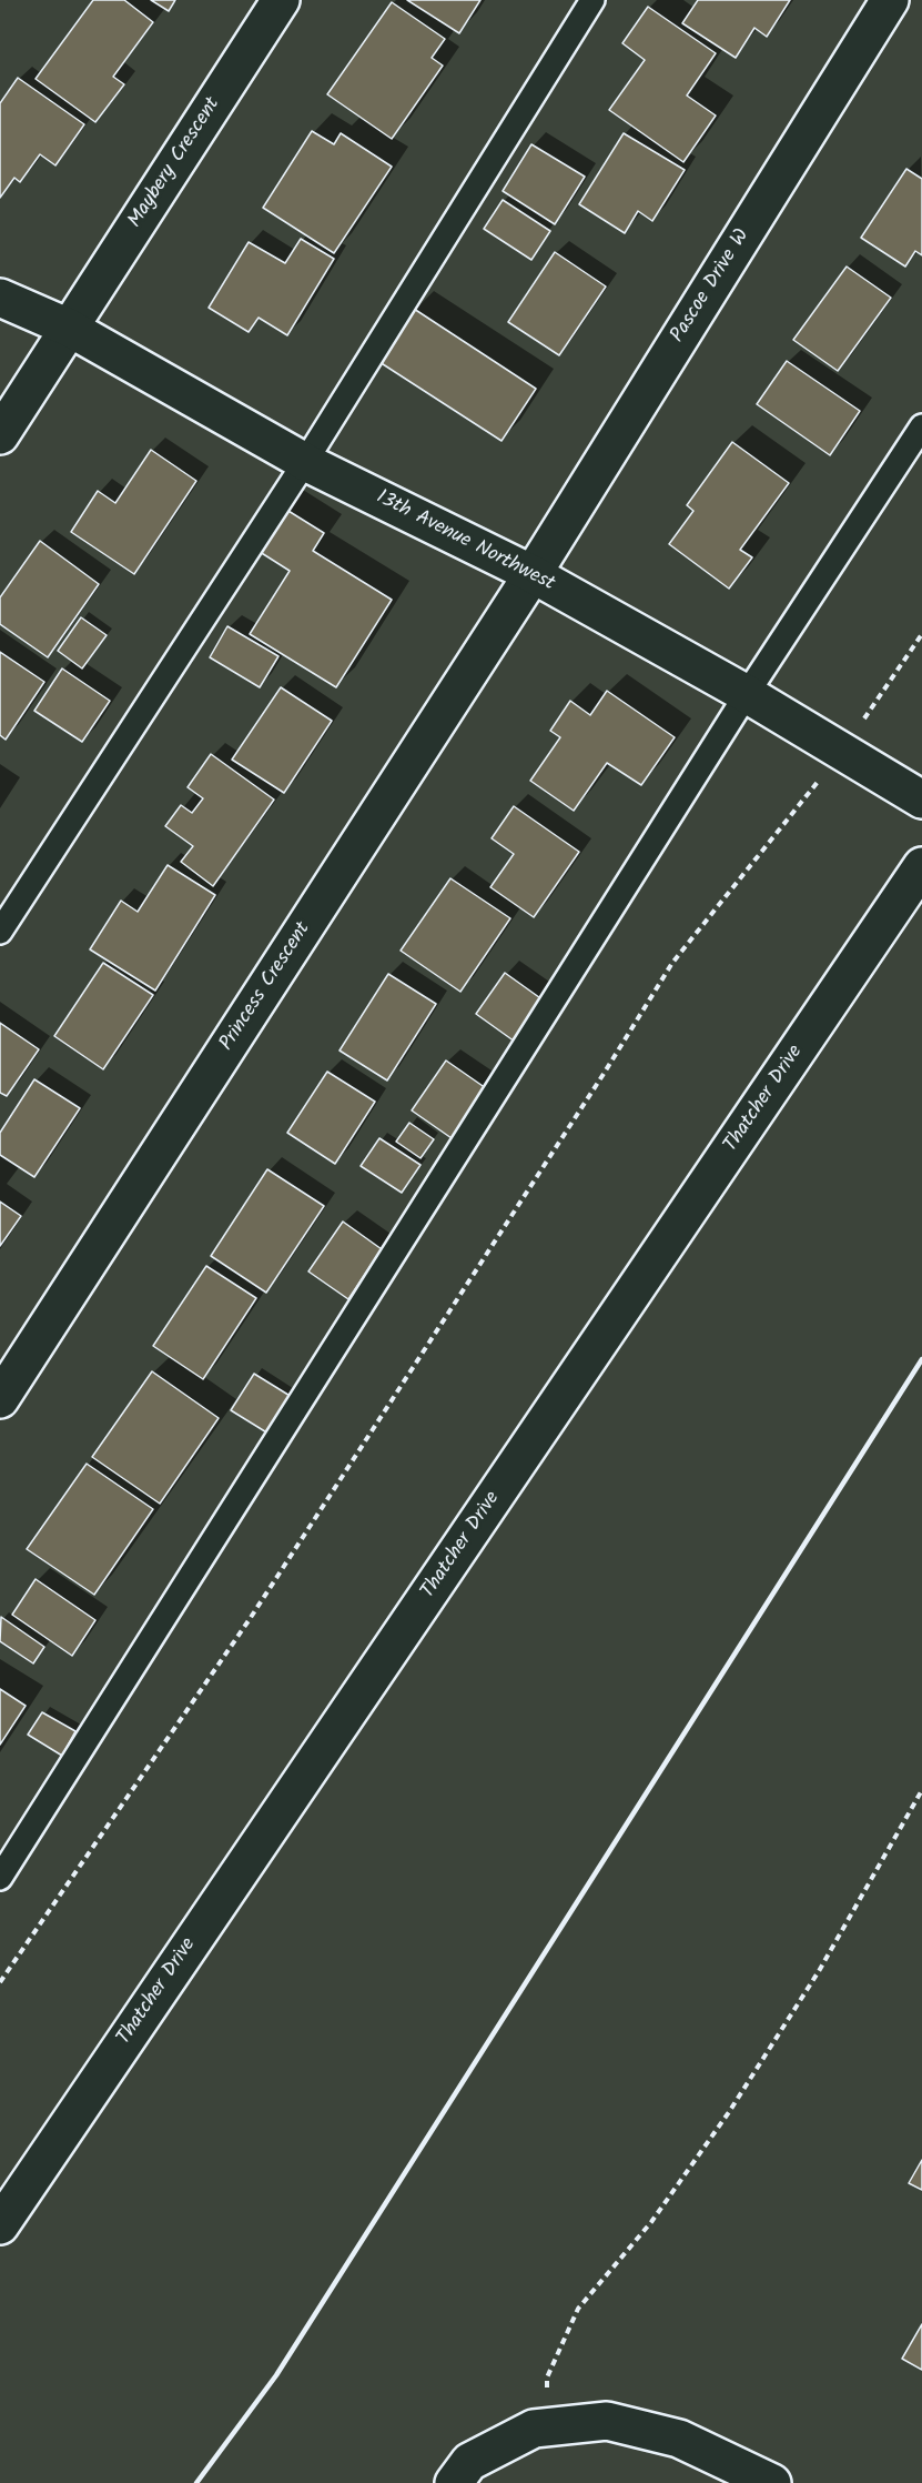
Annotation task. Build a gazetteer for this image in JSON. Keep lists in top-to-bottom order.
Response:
{
  "streets": {
    "street": [
      "Maybery Crescent",
      "Pascoe Drive W",
      "13th Avenue Northwest",
      "Princess Crescent",
      "Thatcher Drive"
    ]
  },
  "crossings": [
    ["Maybery Crescent", "13th Avenue Northwest"],
    ["Pascoe Drive W", "13th Avenue Northwest"],
    ["Pascoe Drive W", "Princess Crescent"],
    ["13th Avenue Northwest", "Princess Crescent"]
  ]
}
